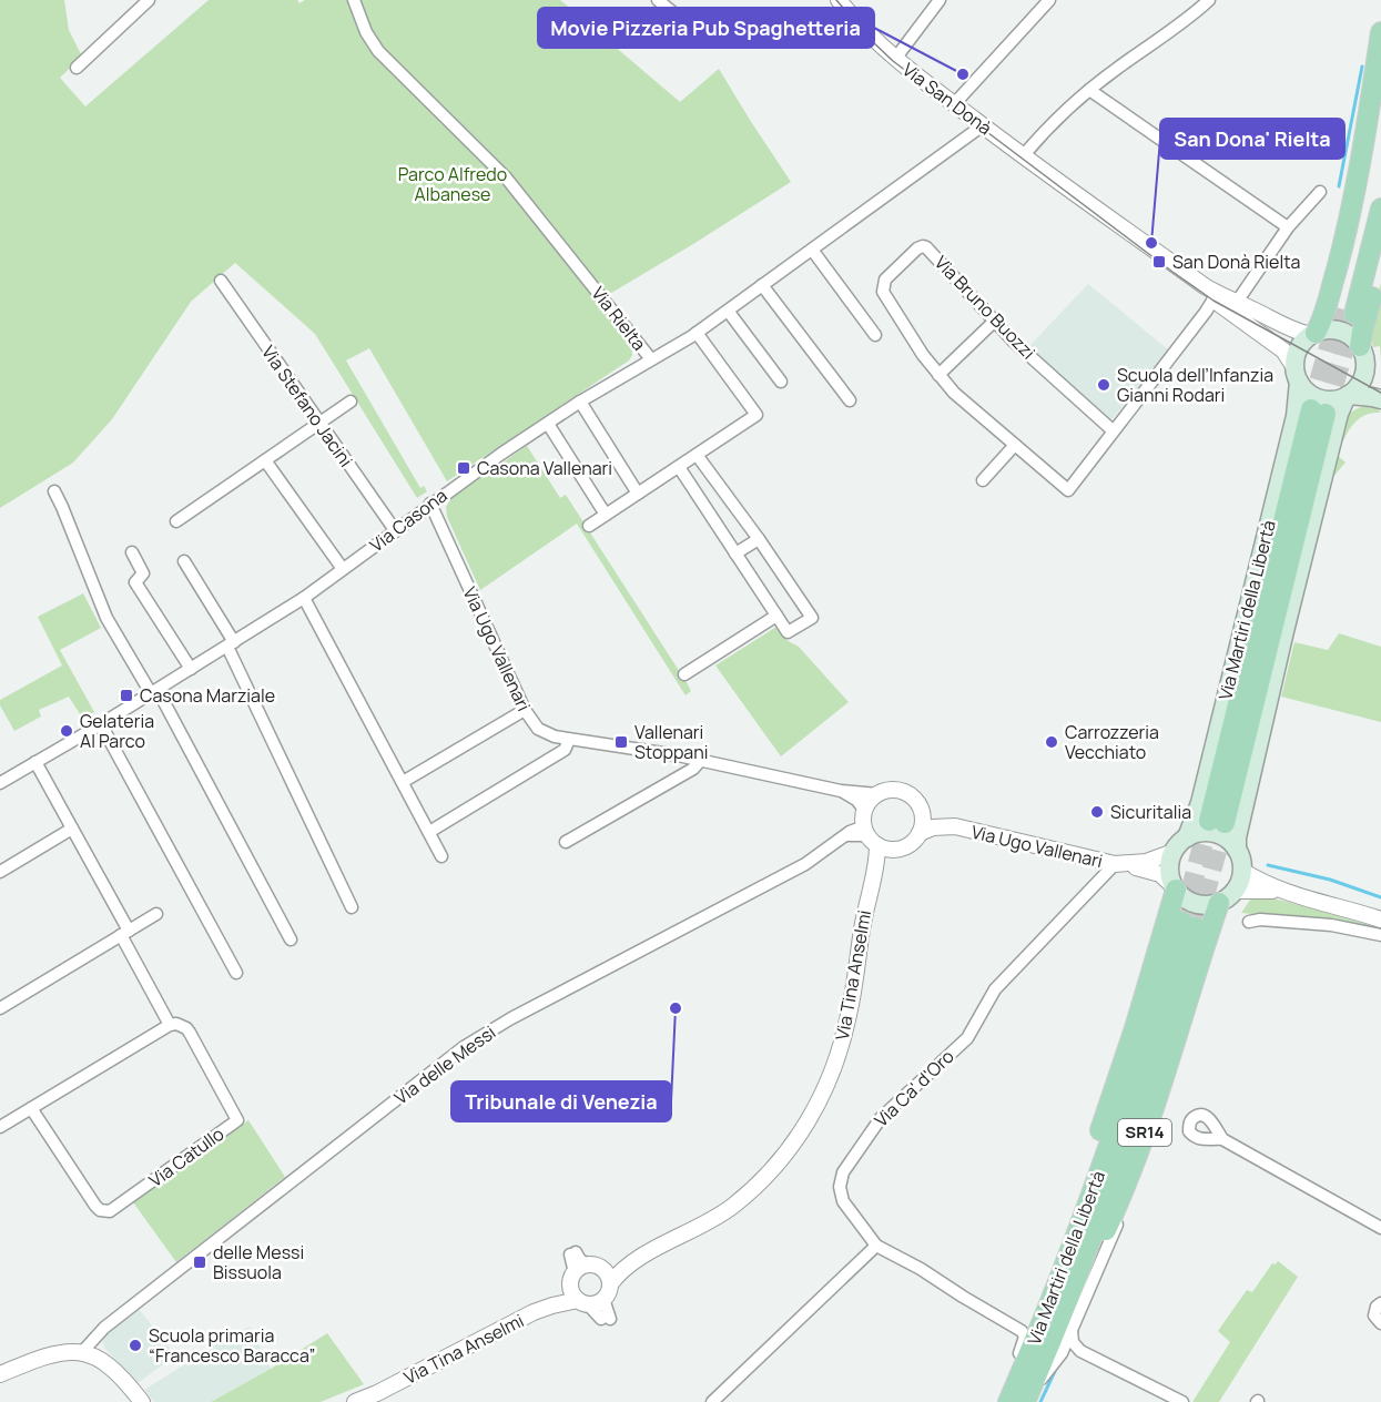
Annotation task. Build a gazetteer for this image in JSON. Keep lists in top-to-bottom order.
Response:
{
  "streets": {
    "main road": ["Via San Donà", "Via Martiri della Libertà", "SR14"],
    "street": [
      "Via Bruno Buozzi",
      "Via Rielta",
      "Via Stefano Jacini",
      "Via Casona",
      "Via Ugo Vallenari",
      "Via Tina Anselmi",
      "Via delle Messi",
      "Via Ca' d'Oro",
      "Via Catullo"
    ]
  },
  "crossings": [
    ["Via San Donà", "Via Bruno Buozzi"],
    ["Via San Donà", "Via Rielta"],
    ["Via San Donà", "Via Martiri della Libertà"],
    ["Via Rielta", "Via Casona"],
    ["Via Stefano Jacini", "Via Casona"],
    ["Via Casona", "Via Ugo Vallenari"],
    ["Via Martiri della Libertà", "Via Ugo Vallenari"],
    ["Via Martiri della Libertà", "SR14"],
    ["Via Ugo Vallenari", "Via Tina Anselmi"],
    ["Via Ugo Vallenari", "Via delle Messi"],
    ["Via Ugo Vallenari", "Via Ca' d'Oro"],
    ["Via Ugo Vallenari", "SR14"],
    ["Via Tina Anselmi", "Via delle Messi"]
  ],
  "parks": ["Parco Alfredo Albanese"],
  "places": {
    "other": [
      "Movie Pizzeria Pub Spaghetteria",
      "San Dona' Rielta",
      "Scuola dell’Infanzia Gianni Rodari",
      "Gelateria Al Parco",
      "Carrozzeria Vecchiato",
      "Sicuritalia",
      "Tribunale di Venezia",
      "Scuola primaria “Francesco Baracca”"
    ],
    "transit": [
      "San Donà Rielta",
      "Casona Vallenari",
      "Casona Marziale",
      "Vallenari Stoppani",
      "delle Messi Bissuola"
    ]
  }
}
